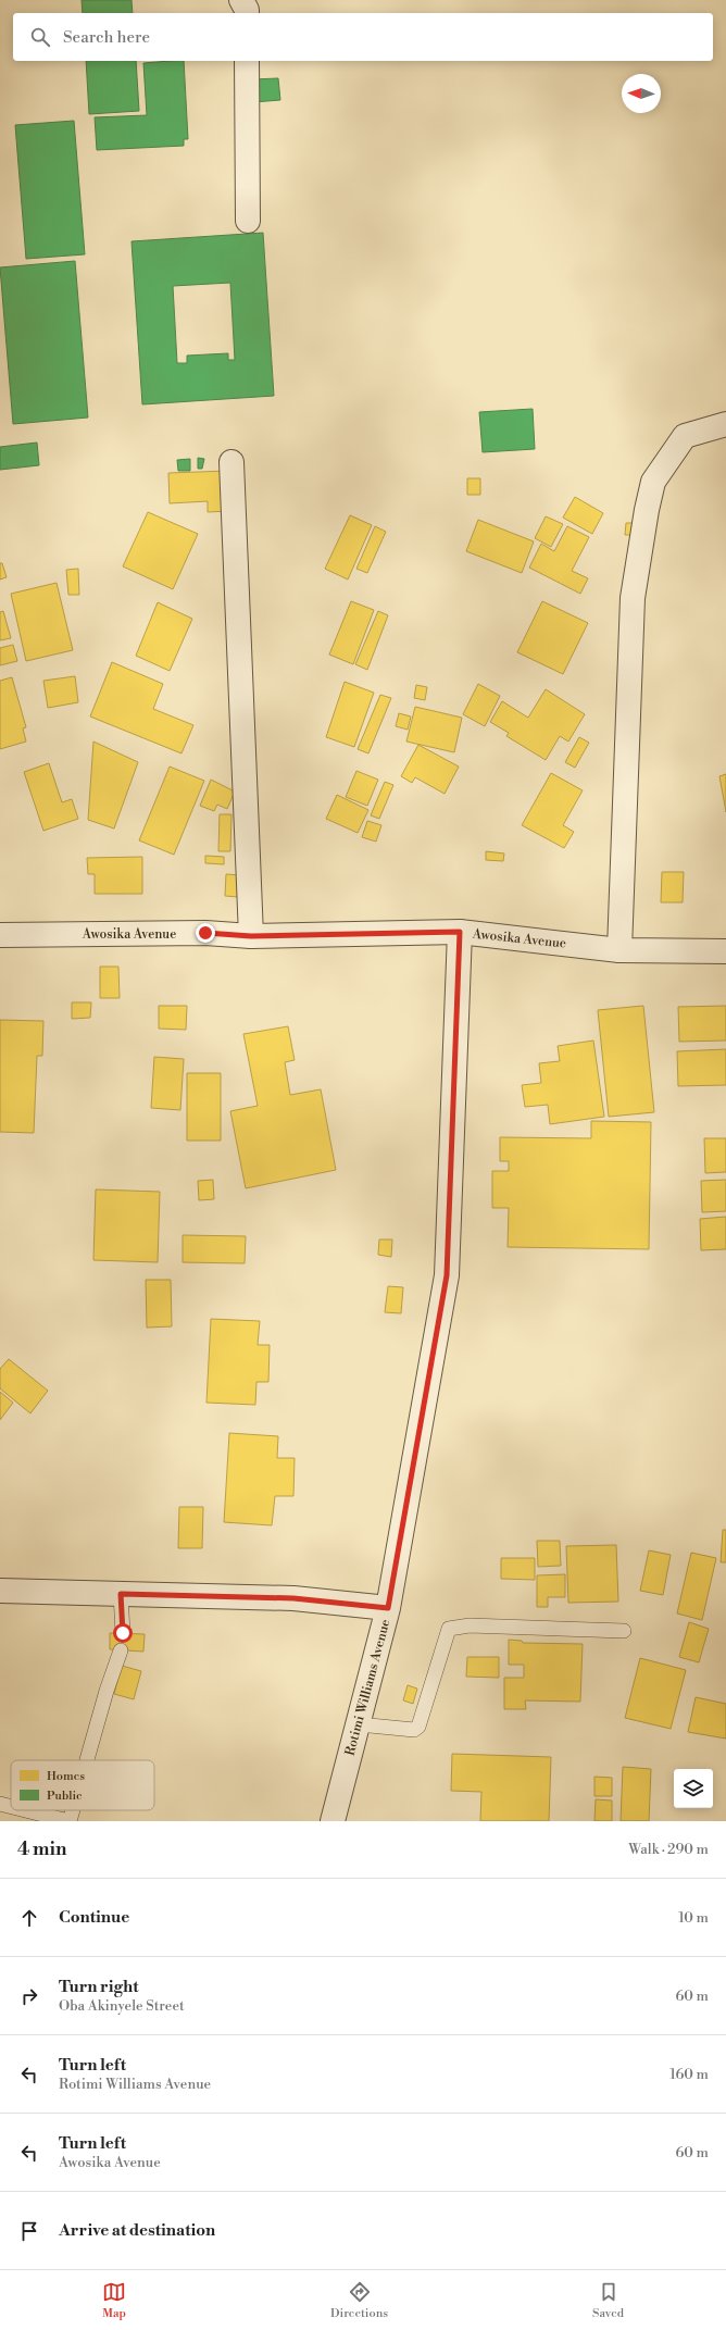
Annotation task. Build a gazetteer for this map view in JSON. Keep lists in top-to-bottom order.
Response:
{
  "streets": {
    "street": ["Awosika Avenue", "Rotimi Williams Avenue"]
  },
  "crossings": [
    ["Awosika Avenue", "Rotimi Williams Avenue"]
  ],
  "legend": ["Homes", "Public"],
  "north": "left",
  "page": {
    "search": "Search here",
    "heading": ["4 min", "Walk · 290 m"],
    "list": [
      ["Continue", "10 m"],
      ["Turn right", "Oba Akinyele Street", "60 m"],
      ["Turn left", "Rotimi Williams Avenue", "160 m"],
      ["Turn left", "Awosika Avenue", "60 m"],
      "Arrive at destination"
    ],
    "nav": ["Map", "Directions", "Saved"]
  }
}
